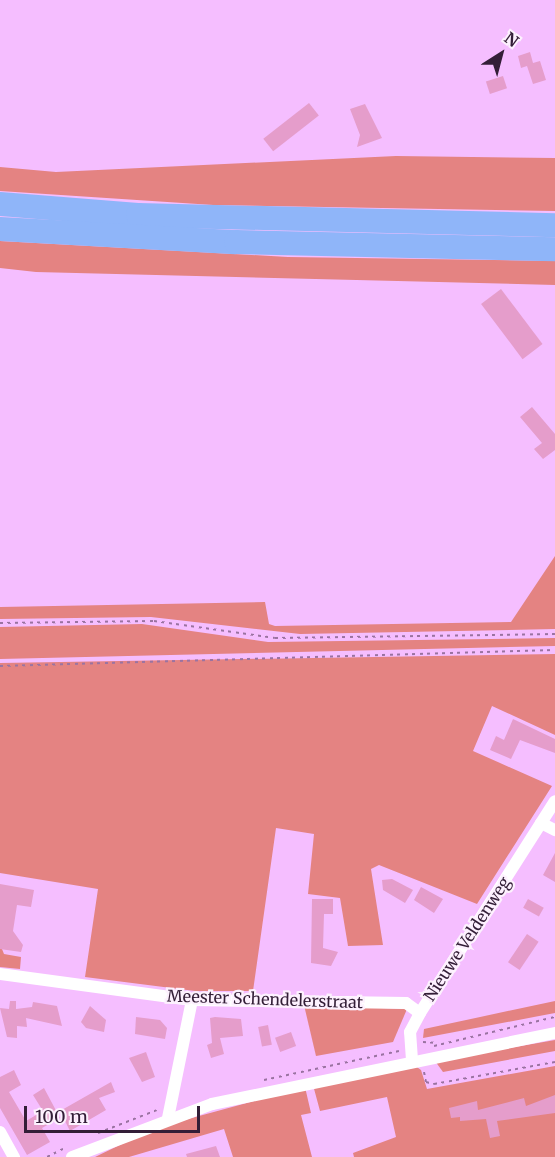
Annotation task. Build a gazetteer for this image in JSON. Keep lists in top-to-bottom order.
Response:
{
  "streets": {
    "street": ["Nieuwe Veldenweg", "Meester Schendelerstraat"]
  },
  "crossings": [
    ["Nieuwe Veldenweg", "Meester Schendelerstraat"]
  ],
  "scale_bar": "100 m",
  "north": "top right"
}
